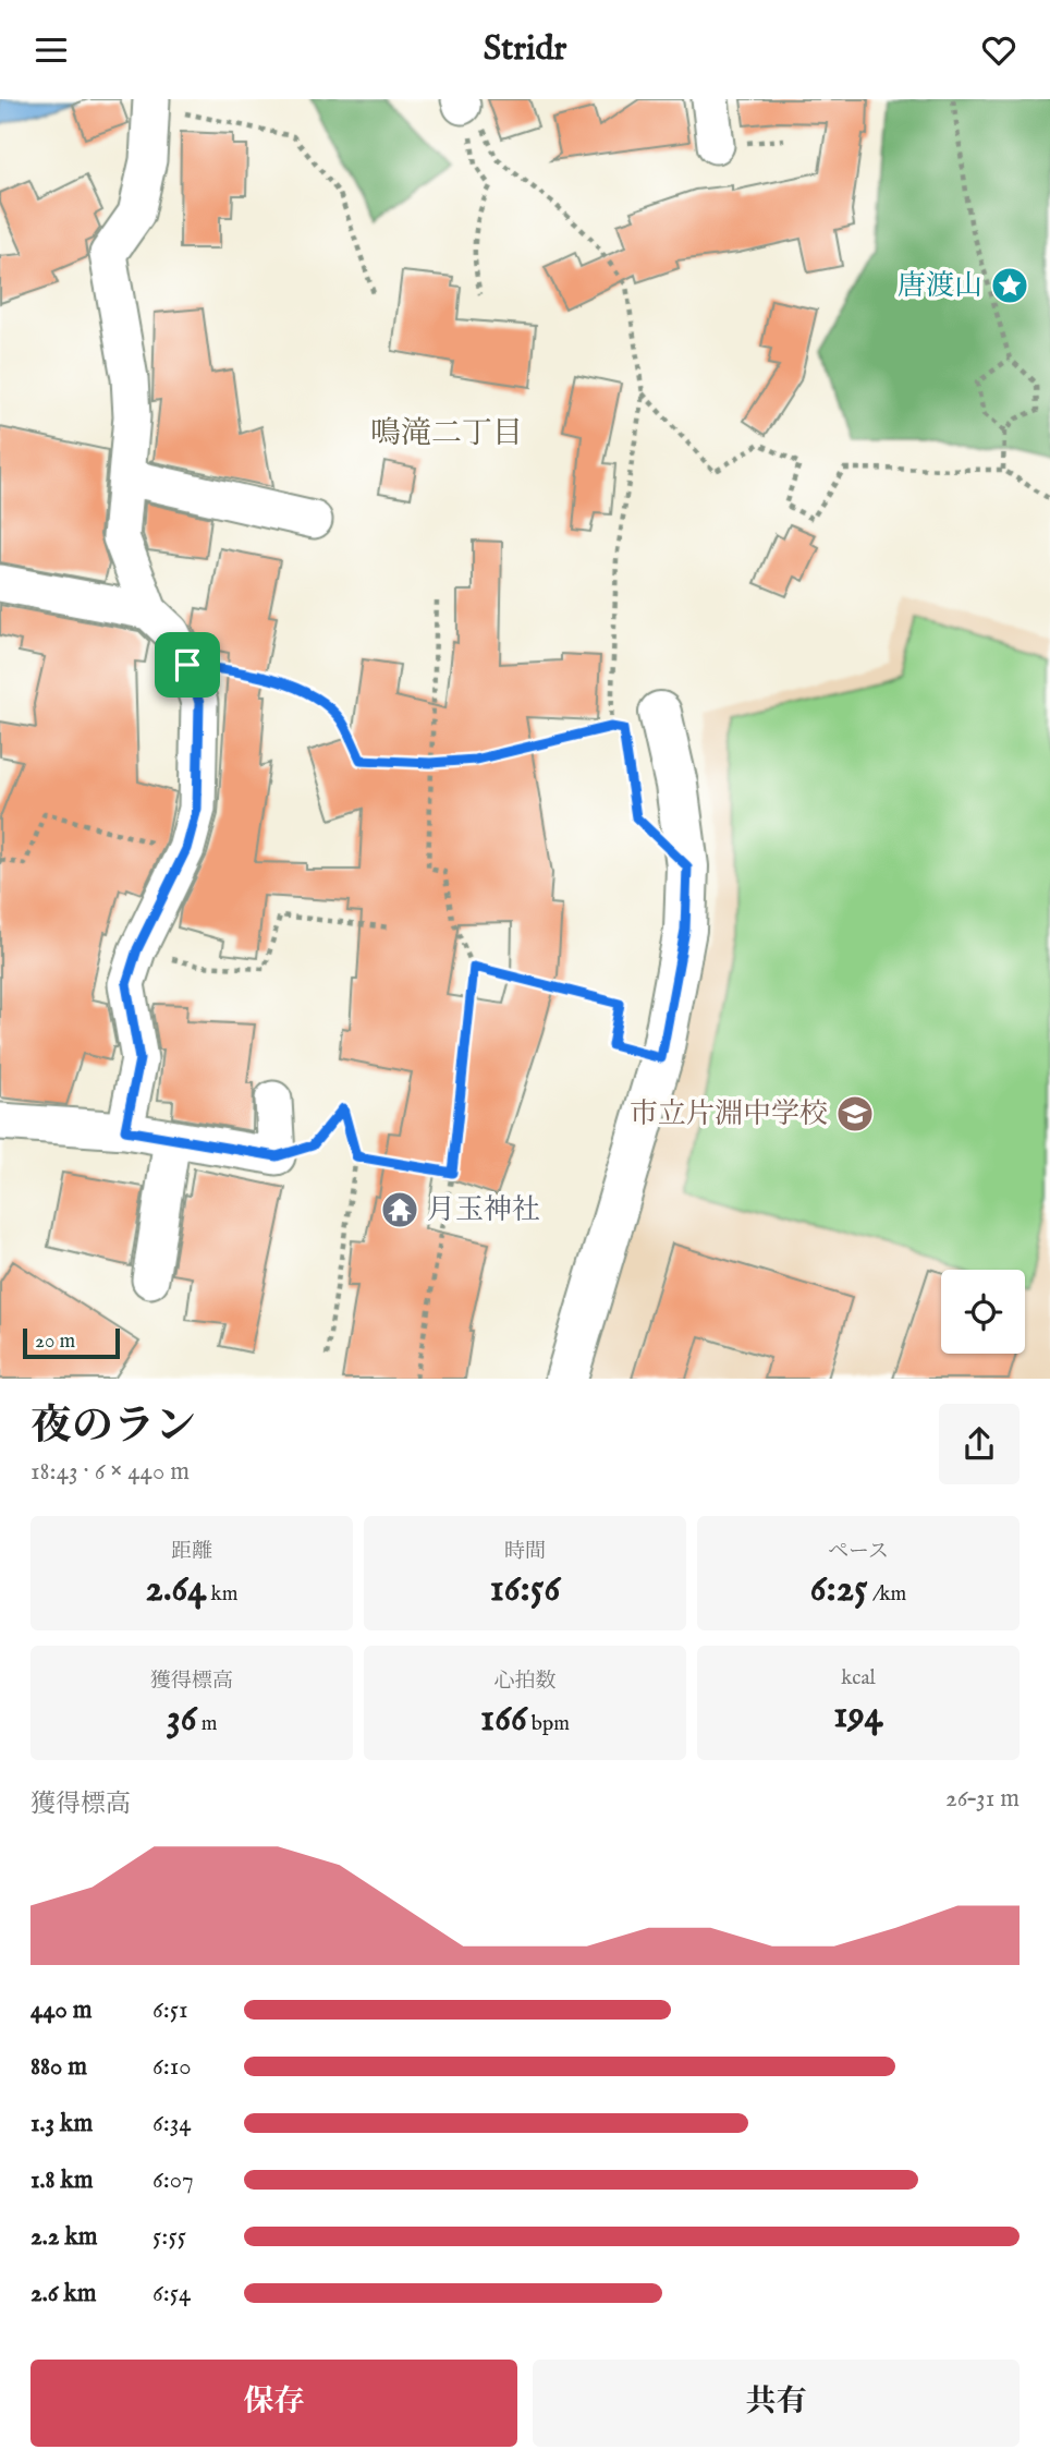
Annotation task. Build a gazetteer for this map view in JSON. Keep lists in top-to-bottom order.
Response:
{
  "districts": ["鳴滝二丁目"],
  "places": {
    "place": ["唐渡山"],
    "school or university": ["市立片淵中学校"],
    "temple": ["月玉神社"]
  },
  "scale_bar": "20 m",
  "page": {
    "header": "Stridr",
    "scale": "20 m",
    "heading": ["夜のラン", "18:43 · 6 × 440 m"],
    "stats": [
      ["距離", "2.64 km"],
      ["時間", "16:56"],
      ["ペース", "6:25 /km"],
      ["獲得標高", "36 m"],
      ["心拍数", "166 bpm"],
      ["kcal", "194"]
    ],
    "chart": ["獲得標高", "26–31 m"],
    "list": [
      {
        "name": "440 m",
        "note": "6:51"
      },
      {
        "name": "880 m",
        "note": "6:10"
      },
      {
        "name": "1.3 km",
        "note": "6:34"
      },
      {
        "name": "1.8 km",
        "note": "6:07"
      },
      {
        "name": "2.2 km",
        "note": "5:55"
      },
      {
        "name": "2.6 km",
        "note": "6:54"
      }
    ],
    "buttons": ["保存", "共有"]
  }
}
